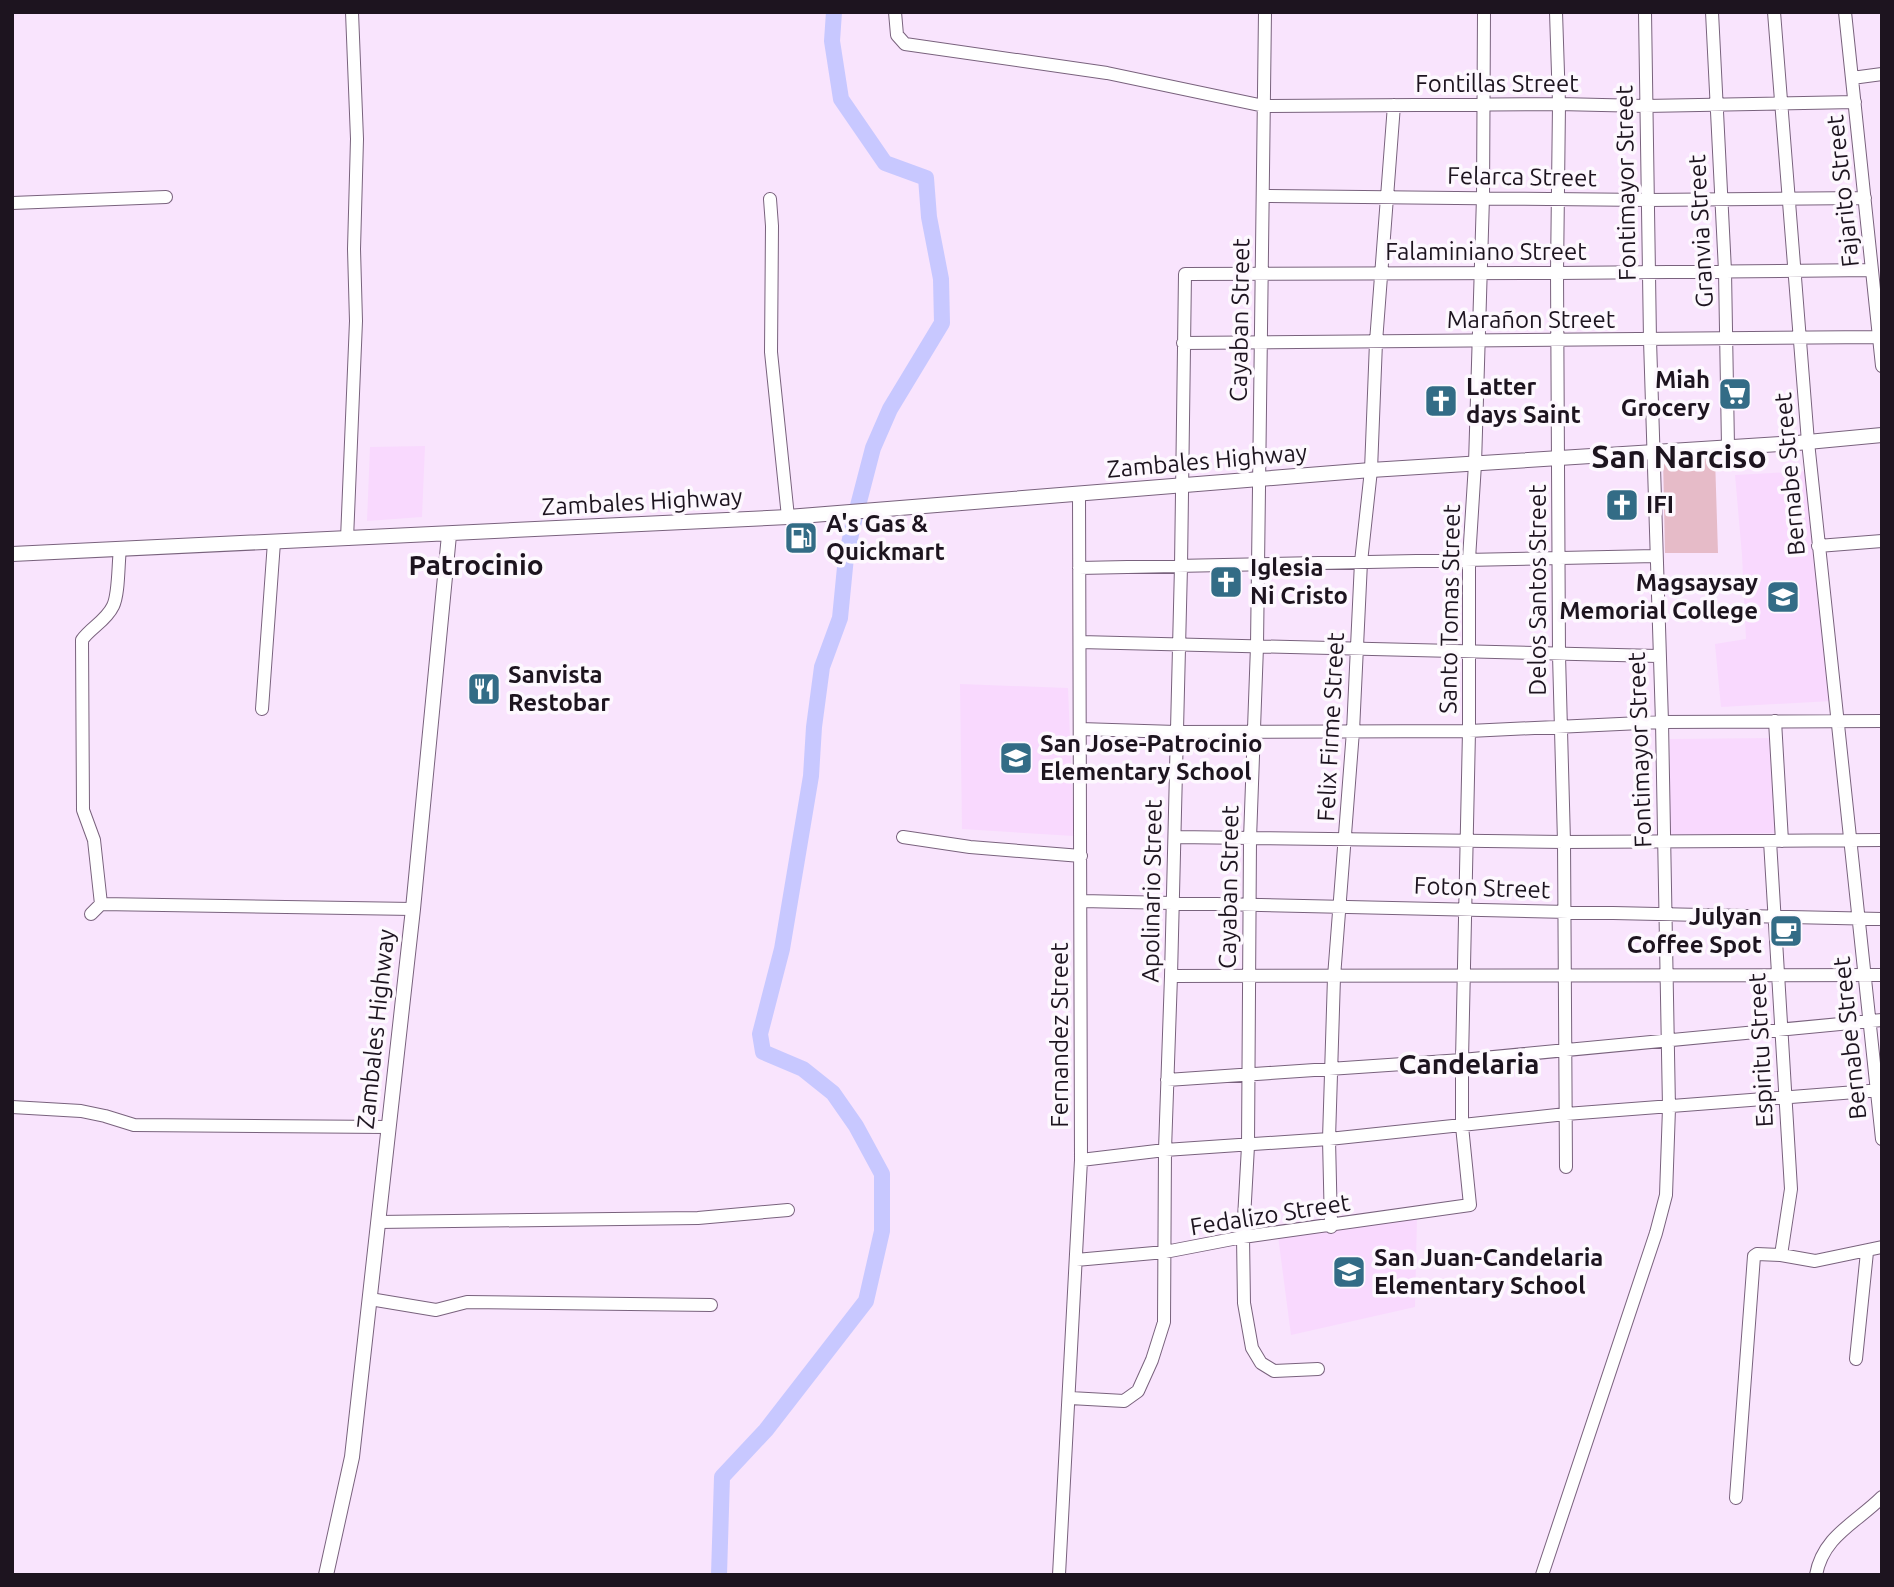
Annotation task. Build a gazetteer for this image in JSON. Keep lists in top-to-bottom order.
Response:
{
  "streets": {
    "main road": ["Zambales Highway"],
    "street": [
      "Fontillas Street",
      "Felarca Street",
      "Fontimayor Street",
      "Fajarito Street",
      "Granvia Street",
      "Falaminiano Street",
      "Cayaban Street",
      "Marañon Street",
      "Bernabe Street",
      "Delos Santos Street",
      "Santo Tomas Street",
      "Felix Firme Street",
      "Foton Street",
      "Apolinario Street",
      "Fernandez Street",
      "Espiritu Street",
      "Fedalizo Street"
    ]
  },
  "crossings": [
    ["Fontillas Street", "Fontimayor Street"],
    ["Fontillas Street", "Fajarito Street"],
    ["Fontillas Street", "Granvia Street"],
    ["Fontillas Street", "Cayaban Street"],
    ["Fontillas Street", "Bernabe Street"],
    ["Fontillas Street", "Delos Santos Street"],
    ["Fontillas Street", "Santo Tomas Street"],
    ["Fontillas Street", "Felix Firme Street"],
    ["Felarca Street", "Fontimayor Street"],
    ["Felarca Street", "Fajarito Street"],
    ["Felarca Street", "Granvia Street"],
    ["Felarca Street", "Cayaban Street"],
    ["Felarca Street", "Bernabe Street"],
    ["Felarca Street", "Delos Santos Street"],
    ["Felarca Street", "Santo Tomas Street"],
    ["Felarca Street", "Felix Firme Street"],
    ["Fontimayor Street", "Falaminiano Street"],
    ["Fontimayor Street", "Marañon Street"],
    ["Fontimayor Street", "Zambales Highway"],
    ["Fontimayor Street", "Foton Street"],
    ["Fajarito Street", "Falaminiano Street"],
    ["Fajarito Street", "Marañon Street"],
    ["Granvia Street", "Falaminiano Street"],
    ["Granvia Street", "Marañon Street"],
    ["Granvia Street", "Zambales Highway"],
    ["Falaminiano Street", "Cayaban Street"],
    ["Falaminiano Street", "Bernabe Street"],
    ["Falaminiano Street", "Delos Santos Street"],
    ["Falaminiano Street", "Santo Tomas Street"],
    ["Falaminiano Street", "Felix Firme Street"],
    ["Falaminiano Street", "Apolinario Street"],
    ["Cayaban Street", "Marañon Street"],
    ["Cayaban Street", "Zambales Highway"],
    ["Cayaban Street", "Foton Street"],
    ["Cayaban Street", "Fedalizo Street"],
    ["Marañon Street", "Bernabe Street"],
    ["Marañon Street", "Delos Santos Street"],
    ["Marañon Street", "Santo Tomas Street"],
    ["Marañon Street", "Felix Firme Street"],
    ["Marañon Street", "Apolinario Street"],
    ["Zambales Highway", "Bernabe Street"],
    ["Zambales Highway", "Delos Santos Street"],
    ["Zambales Highway", "Santo Tomas Street"],
    ["Zambales Highway", "Felix Firme Street"],
    ["Zambales Highway", "Apolinario Street"],
    ["Zambales Highway", "Fernandez Street"],
    ["Bernabe Street", "Foton Street"],
    ["Delos Santos Street", "Foton Street"],
    ["Santo Tomas Street", "Foton Street"],
    ["Santo Tomas Street", "Fedalizo Street"],
    ["Felix Firme Street", "Foton Street"],
    ["Felix Firme Street", "Fedalizo Street"],
    ["Foton Street", "Apolinario Street"],
    ["Foton Street", "Fernandez Street"],
    ["Foton Street", "Espiritu Street"],
    ["Apolinario Street", "Fernandez Street"],
    ["Apolinario Street", "Fedalizo Street"],
    ["Fernandez Street", "Fedalizo Street"]
  ],
  "districts": ["San Narciso", "Patrocinio", "Candelaria"],
  "places": {
    "supermarket": ["Miah Grocery"],
    "church": ["Latter days Saint", "IFI", "Iglesia Ni Cristo"],
    "fuel station": ["A's Gas & Quickmart"],
    "school or university": ["Magsaysay Memorial College", "San Jose-Patrocinio Elementary School", "San Juan-Candelaria Elementary School"],
    "restaurant": ["Sanvista Restobar"],
    "cafe": ["Julyan Coffee Spot"]
  }
}
